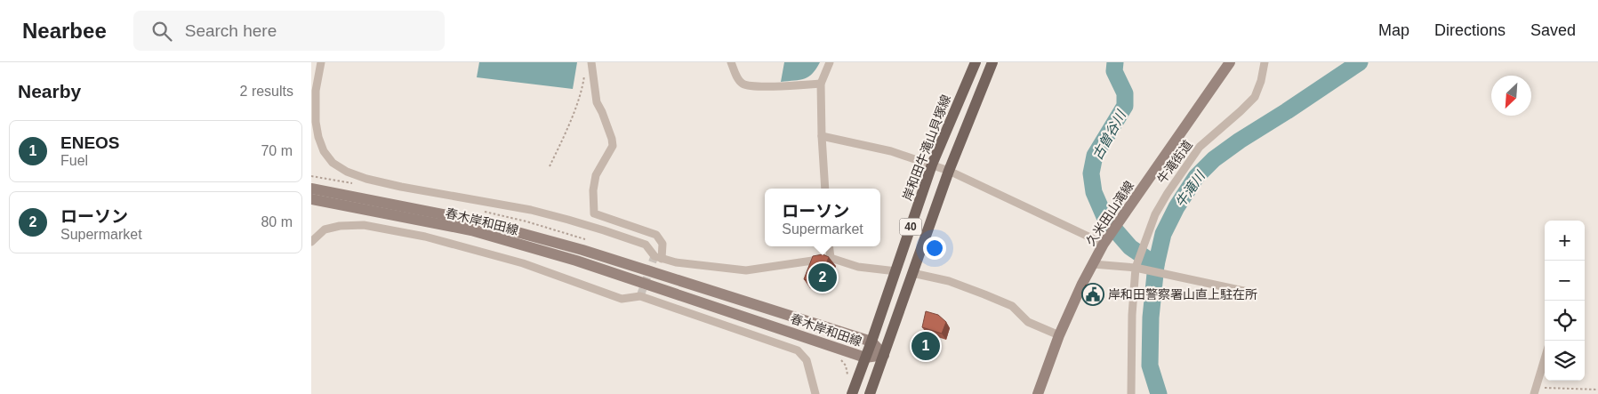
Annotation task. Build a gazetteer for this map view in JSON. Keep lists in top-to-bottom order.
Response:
{
  "streets": {
    "main road": [
      "岸和田牛滝山貝塚線",
      "久米田山滝線",
      "春木岸和田線",
      "40"
    ],
    "street": ["牛滝街道"]
  },
  "crossings": [
    ["岸和田牛滝山貝塚線", "春木岸和田線"],
    ["春木岸和田線", "40"]
  ],
  "water": ["古曽谷川", "牛滝川"],
  "places": {
    "public building": ["岸和田警察署山直上駐在所"]
  },
  "north": "bottom left",
  "page": {
    "header": "Nearbee",
    "search": "Search here",
    "nav": ["Map", "Directions", "Saved"],
    "heading": ["Nearby", "2 results"],
    "list": [
      {
        "mark": "1",
        "name": "ENEOS",
        "note": "Fuel",
        "value": "70 m"
      },
      {
        "mark": "2",
        "name": "ローソン",
        "note": "Supermarket",
        "value": "80 m"
      }
    ],
    "popup": ["ローソン", "Supermarket"],
    "map_buttons": ["+", "−"],
    "pins": ["2", "1"]
  }
}
